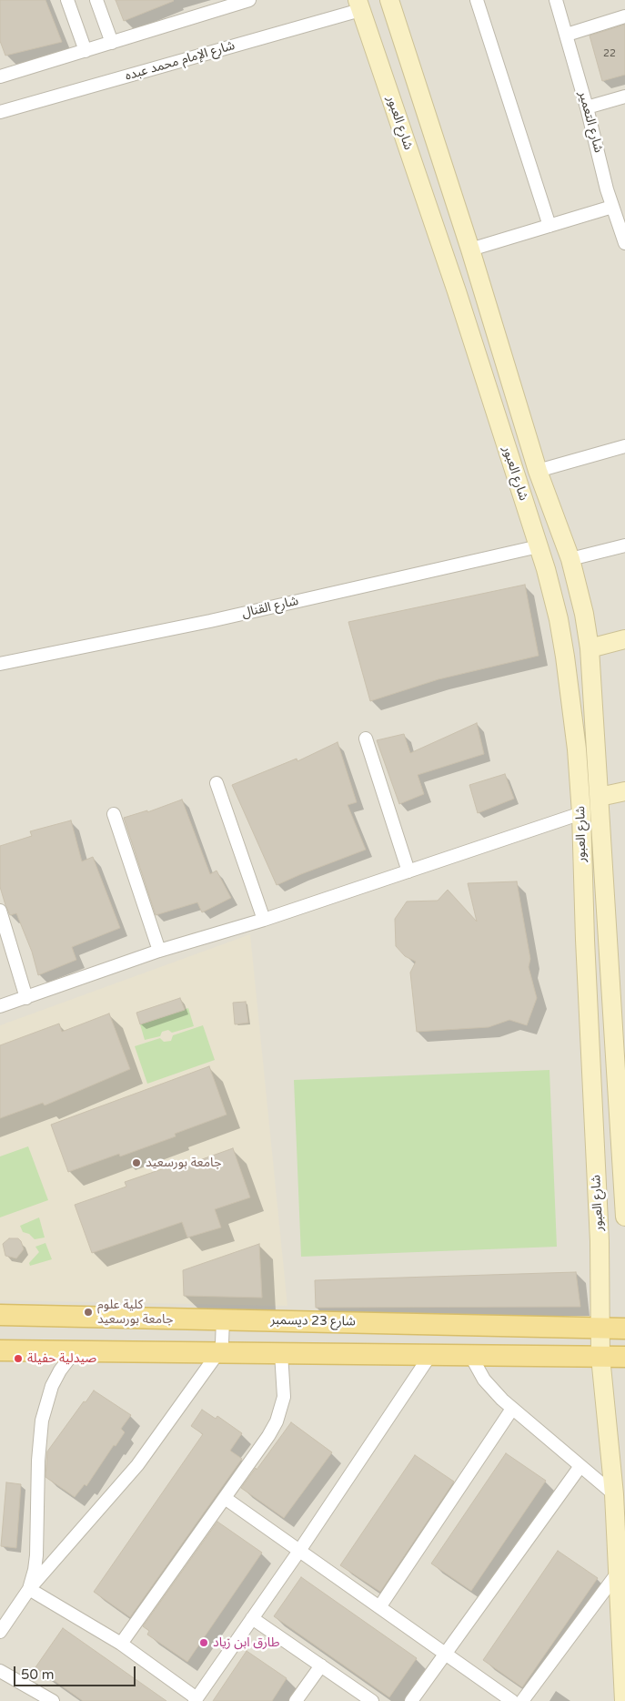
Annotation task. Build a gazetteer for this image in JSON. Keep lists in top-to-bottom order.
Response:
{
  "streets": {
    "main road": ["شارع 23 ديسمبر"],
    "street": [
      "شارع الإمام محمد عبده",
      "شارع التعمير",
      "شارع العبور",
      "شارع القنال"
    ]
  },
  "crossings": [
    ["شارع الإمام محمد عبده", "شارع العبور"],
    ["شارع العبور", "شارع القنال"],
    ["شارع العبور", "شارع 23 ديسمبر"]
  ],
  "places": [
    "جامعة بورسعيد",
    "كلية علوم جامعة بورسعيد",
    "صيدلية حفيلة",
    "طارق ابن زياد"
  ],
  "house_numbers": ["22"],
  "scale_bar": "50 m"
}
